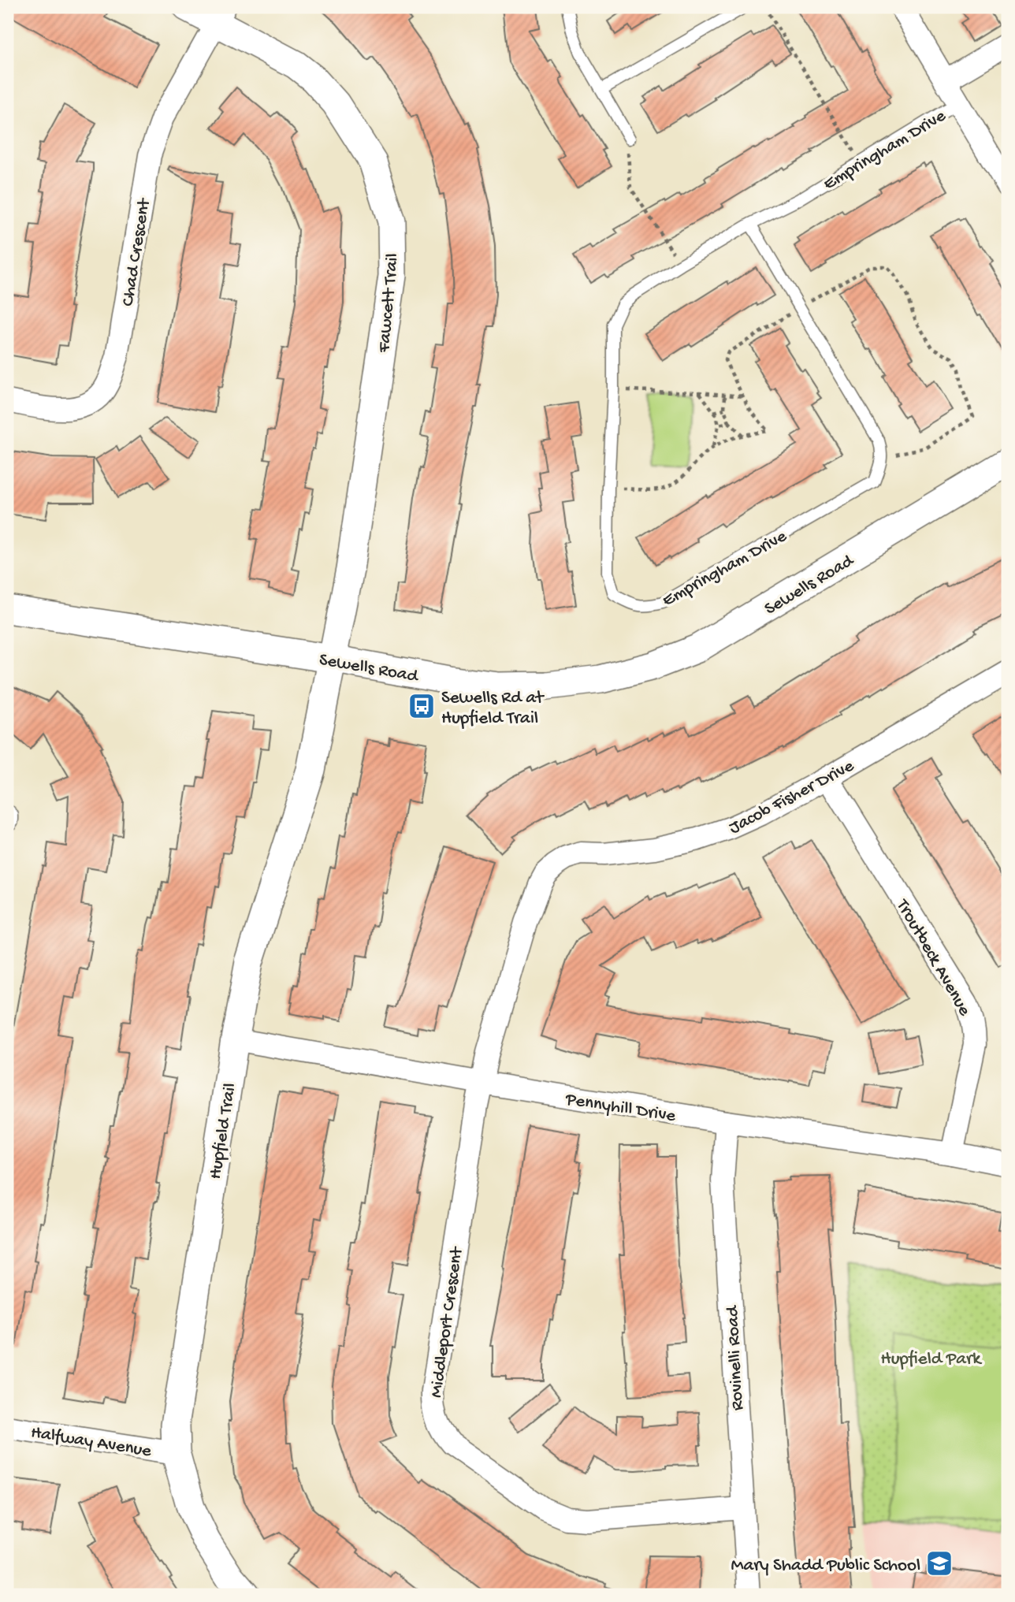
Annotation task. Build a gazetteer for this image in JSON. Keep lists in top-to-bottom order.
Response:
{
  "streets": {
    "street": [
      "Empringham Drive",
      "Chad Crescent",
      "Fawcett Trail",
      "Sewells Road",
      "Jacob Fisher Drive",
      "Troutbeck Avenue",
      "Pennyhill Drive",
      "Hupfield Trail",
      "Middleport Crescent",
      "Rovinelli Road",
      "Halfway Avenue"
    ]
  },
  "crossings": [
    ["Chad Crescent", "Fawcett Trail"],
    ["Fawcett Trail", "Sewells Road"],
    ["Fawcett Trail", "Hupfield Trail"],
    ["Sewells Road", "Hupfield Trail"],
    ["Jacob Fisher Drive", "Troutbeck Avenue"],
    ["Jacob Fisher Drive", "Pennyhill Drive"],
    ["Jacob Fisher Drive", "Middleport Crescent"],
    ["Troutbeck Avenue", "Pennyhill Drive"],
    ["Pennyhill Drive", "Hupfield Trail"],
    ["Pennyhill Drive", "Middleport Crescent"],
    ["Pennyhill Drive", "Rovinelli Road"],
    ["Hupfield Trail", "Halfway Avenue"],
    ["Middleport Crescent", "Rovinelli Road"]
  ],
  "parks": ["Hupfield Park"],
  "places": {
    "bus stop": ["Sewells Rd at Hupfield Trail"],
    "school or university": ["Mary Shadd Public School"]
  }
}
